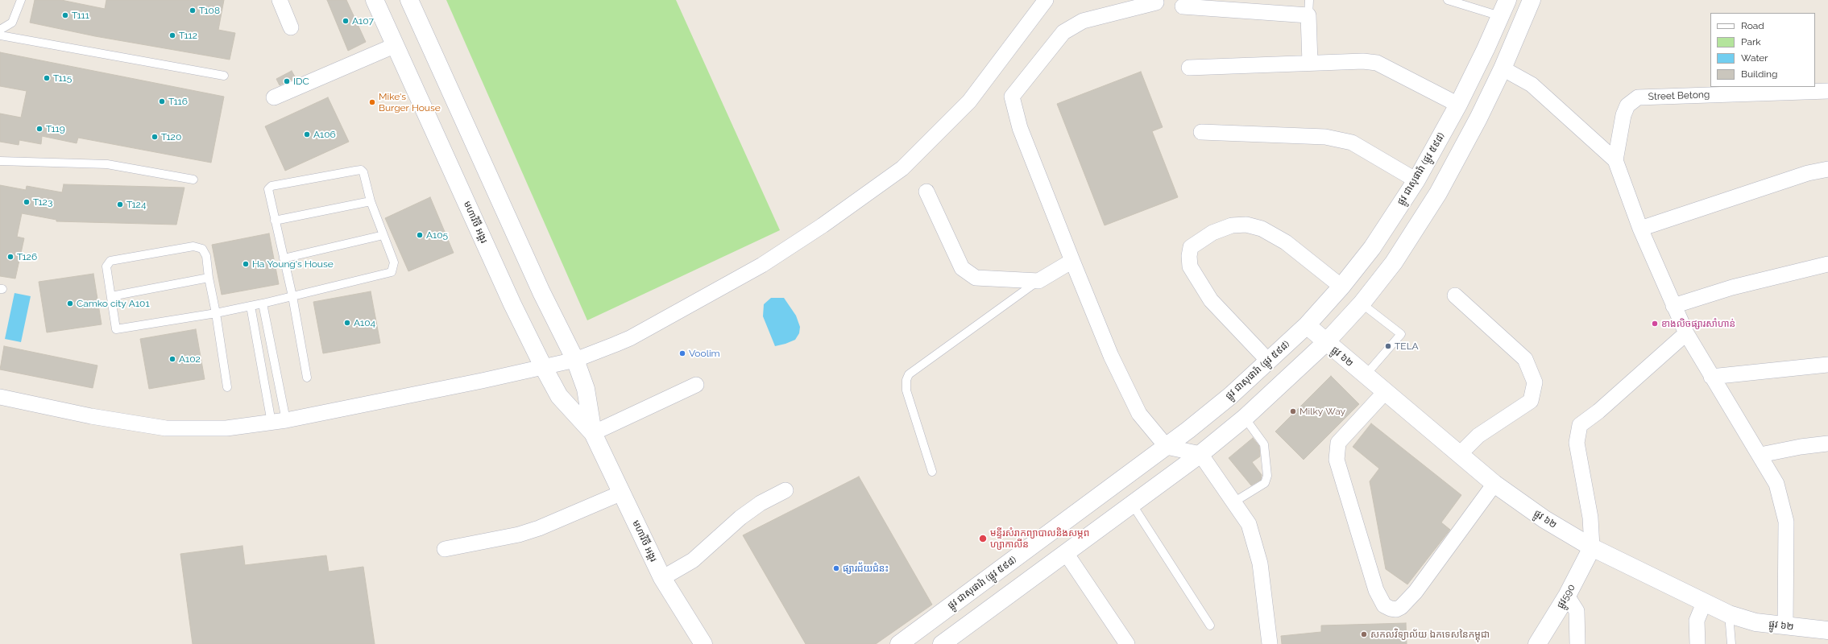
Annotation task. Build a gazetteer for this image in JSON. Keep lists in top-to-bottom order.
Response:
{
  "streets": {
    "main road": [
      "ផ្លូវ ជាសុផារ៉ា (ផ្លូវ ៥៩៨)",
      "មហាវិថី អង្គរ",
      "ផ្លូវ ៦២",
      "ផ្លូវ590"
    ],
    "street": ["Street Betong"]
  },
  "crossings": [
    ["ផ្លូវ ជាសុផារ៉ា (ផ្លូវ ៥៩៨)", "ផ្លូវ ៦២"],
    ["ផ្លូវ ៦២", "ផ្លូវ590"]
  ],
  "places": [
    "T108",
    "T111",
    "A107",
    "T112",
    "T115",
    "IDC",
    "T116",
    "Mike's Burger House",
    "T119",
    "A106",
    "T120",
    "T123",
    "T124",
    "A105",
    "T126",
    "Ha Young's House",
    "Camko city A101",
    "A104",
    "ខាងលិចផ្សារសាំហាន់",
    "TELA",
    "Voolim",
    "A102",
    "Milky Way",
    "មន្ទីរសំរាកព្យាបាលនិងសម្ភព ហ្សាកាលីន",
    "ផ្សារជ័យជំនះ",
    "សកលវិទ្យាល័យ ឯកទេសនៃកម្ពុជា"
  ],
  "legend": [
    "Road",
    "Park",
    "Water",
    "Building"
  ]
}
